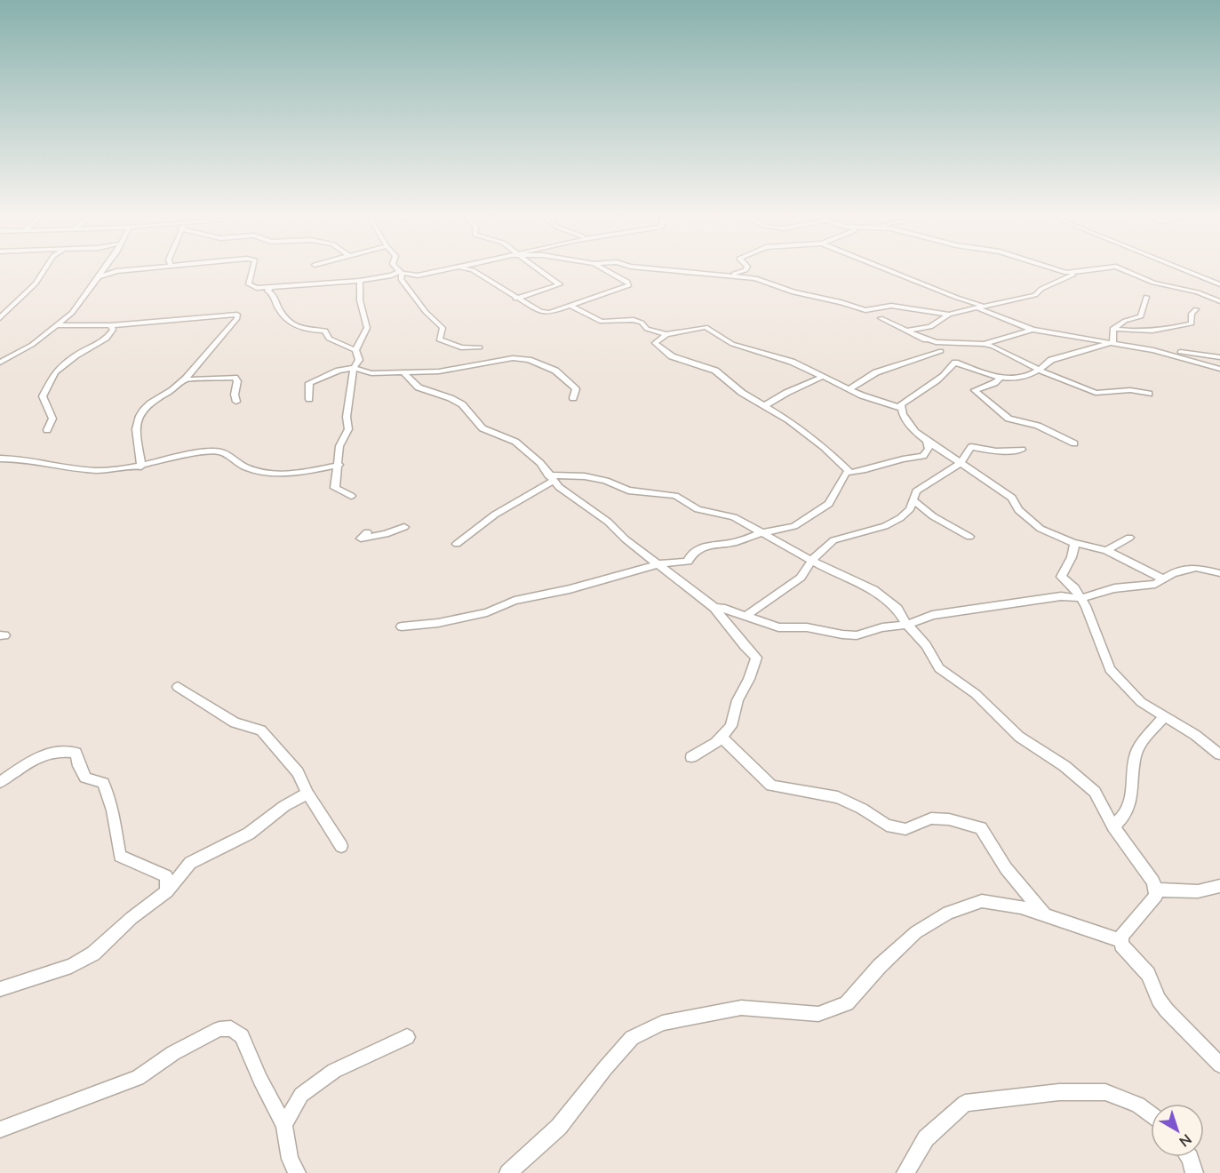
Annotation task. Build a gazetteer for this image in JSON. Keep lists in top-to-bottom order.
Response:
{
  "north": "bottom right"
}
